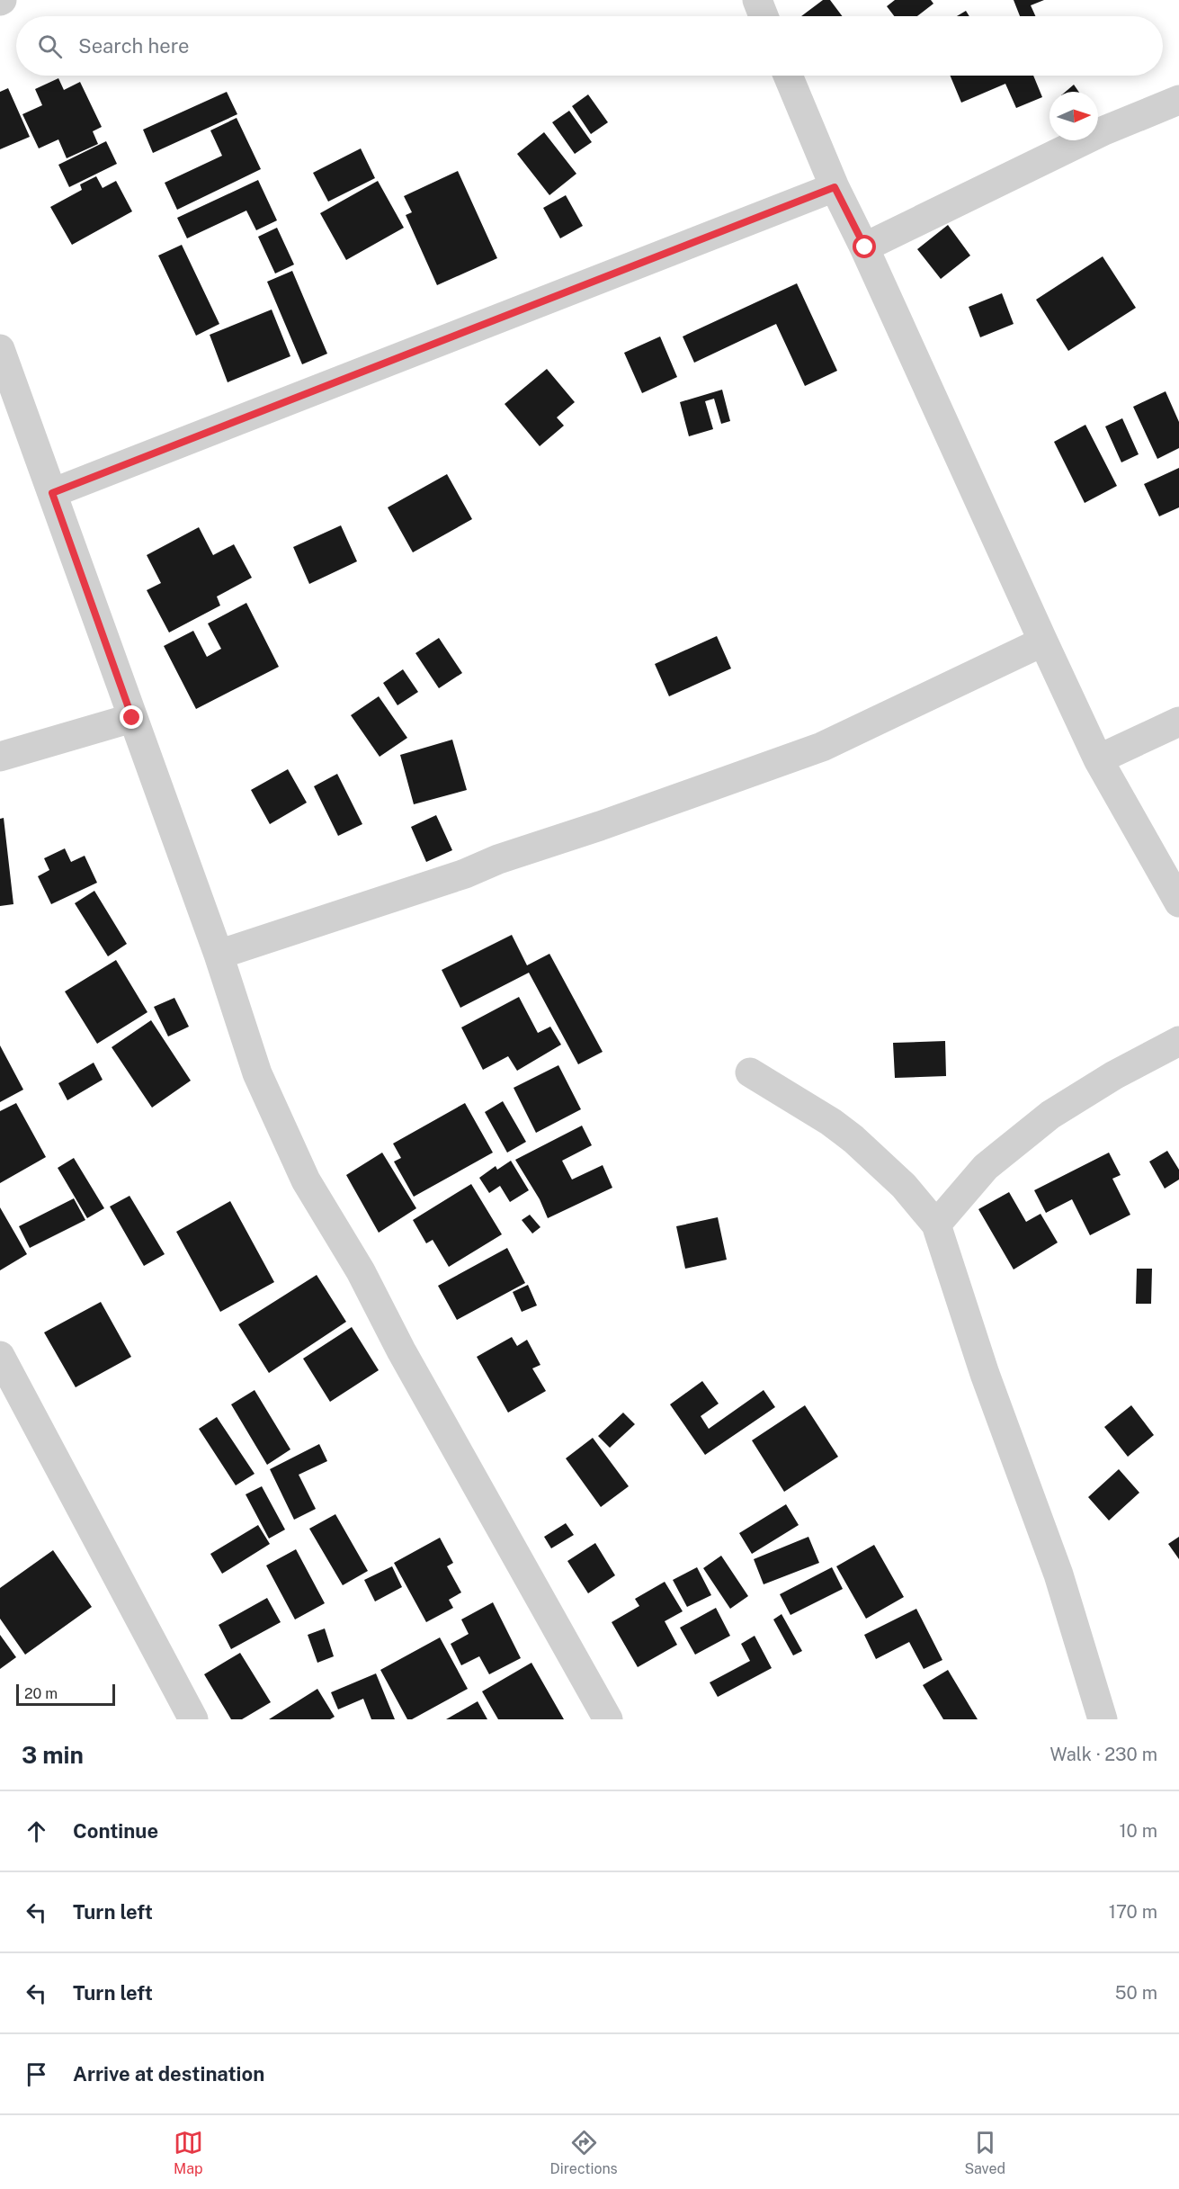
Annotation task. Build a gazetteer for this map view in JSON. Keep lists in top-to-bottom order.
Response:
{
  "scale_bar": "20 m",
  "north": "right",
  "page": {
    "search": "Search here",
    "scale": "20 m",
    "heading": ["3 min", "Walk · 230 m"],
    "list": [
      ["Continue", "10 m"],
      ["Turn left", "170 m"],
      ["Turn left", "50 m"],
      "Arrive at destination"
    ],
    "nav": ["Map", "Directions", "Saved"]
  }
}
